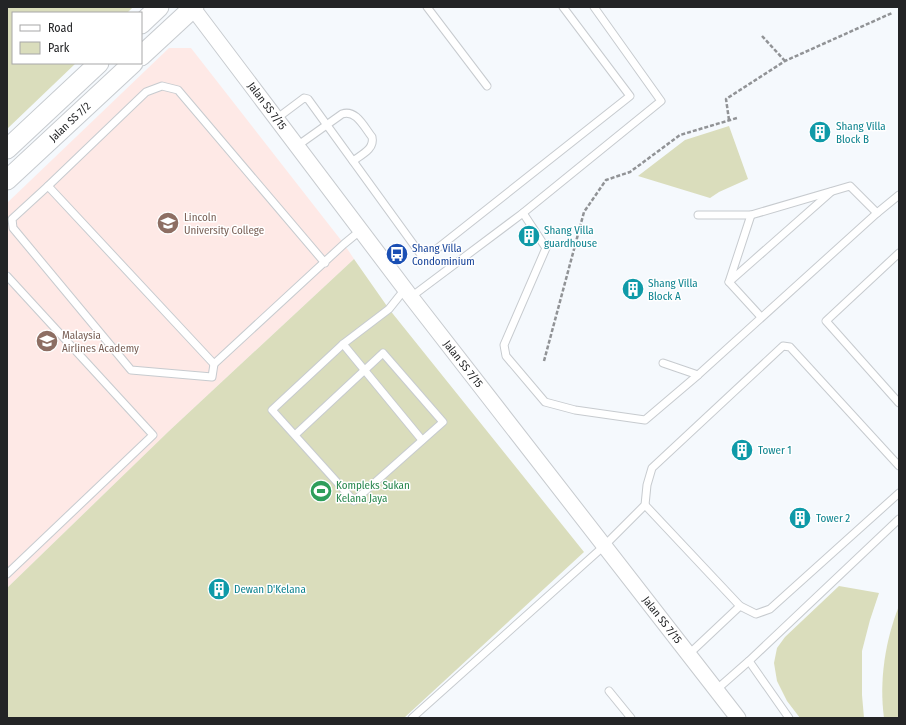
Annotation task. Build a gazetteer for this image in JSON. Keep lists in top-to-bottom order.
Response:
{
  "streets": {
    "street": ["Jalan SS 7/15", "Jalan SS 7/2"]
  },
  "places": {
    "building": [
      "Shang Villa Block B",
      "Shang Villa guardhouse",
      "Shang Villa Block A",
      "Tower 1",
      "Tower 2",
      "Dewan D'Kelana"
    ],
    "school or university": ["Lincoln University College", "Malaysia Airlines Academy"],
    "bus stop": ["Shang Villa Condominium"],
    "sports": ["Kompleks Sukan Kelana Jaya"]
  },
  "legend": ["Road", "Park"]
}
